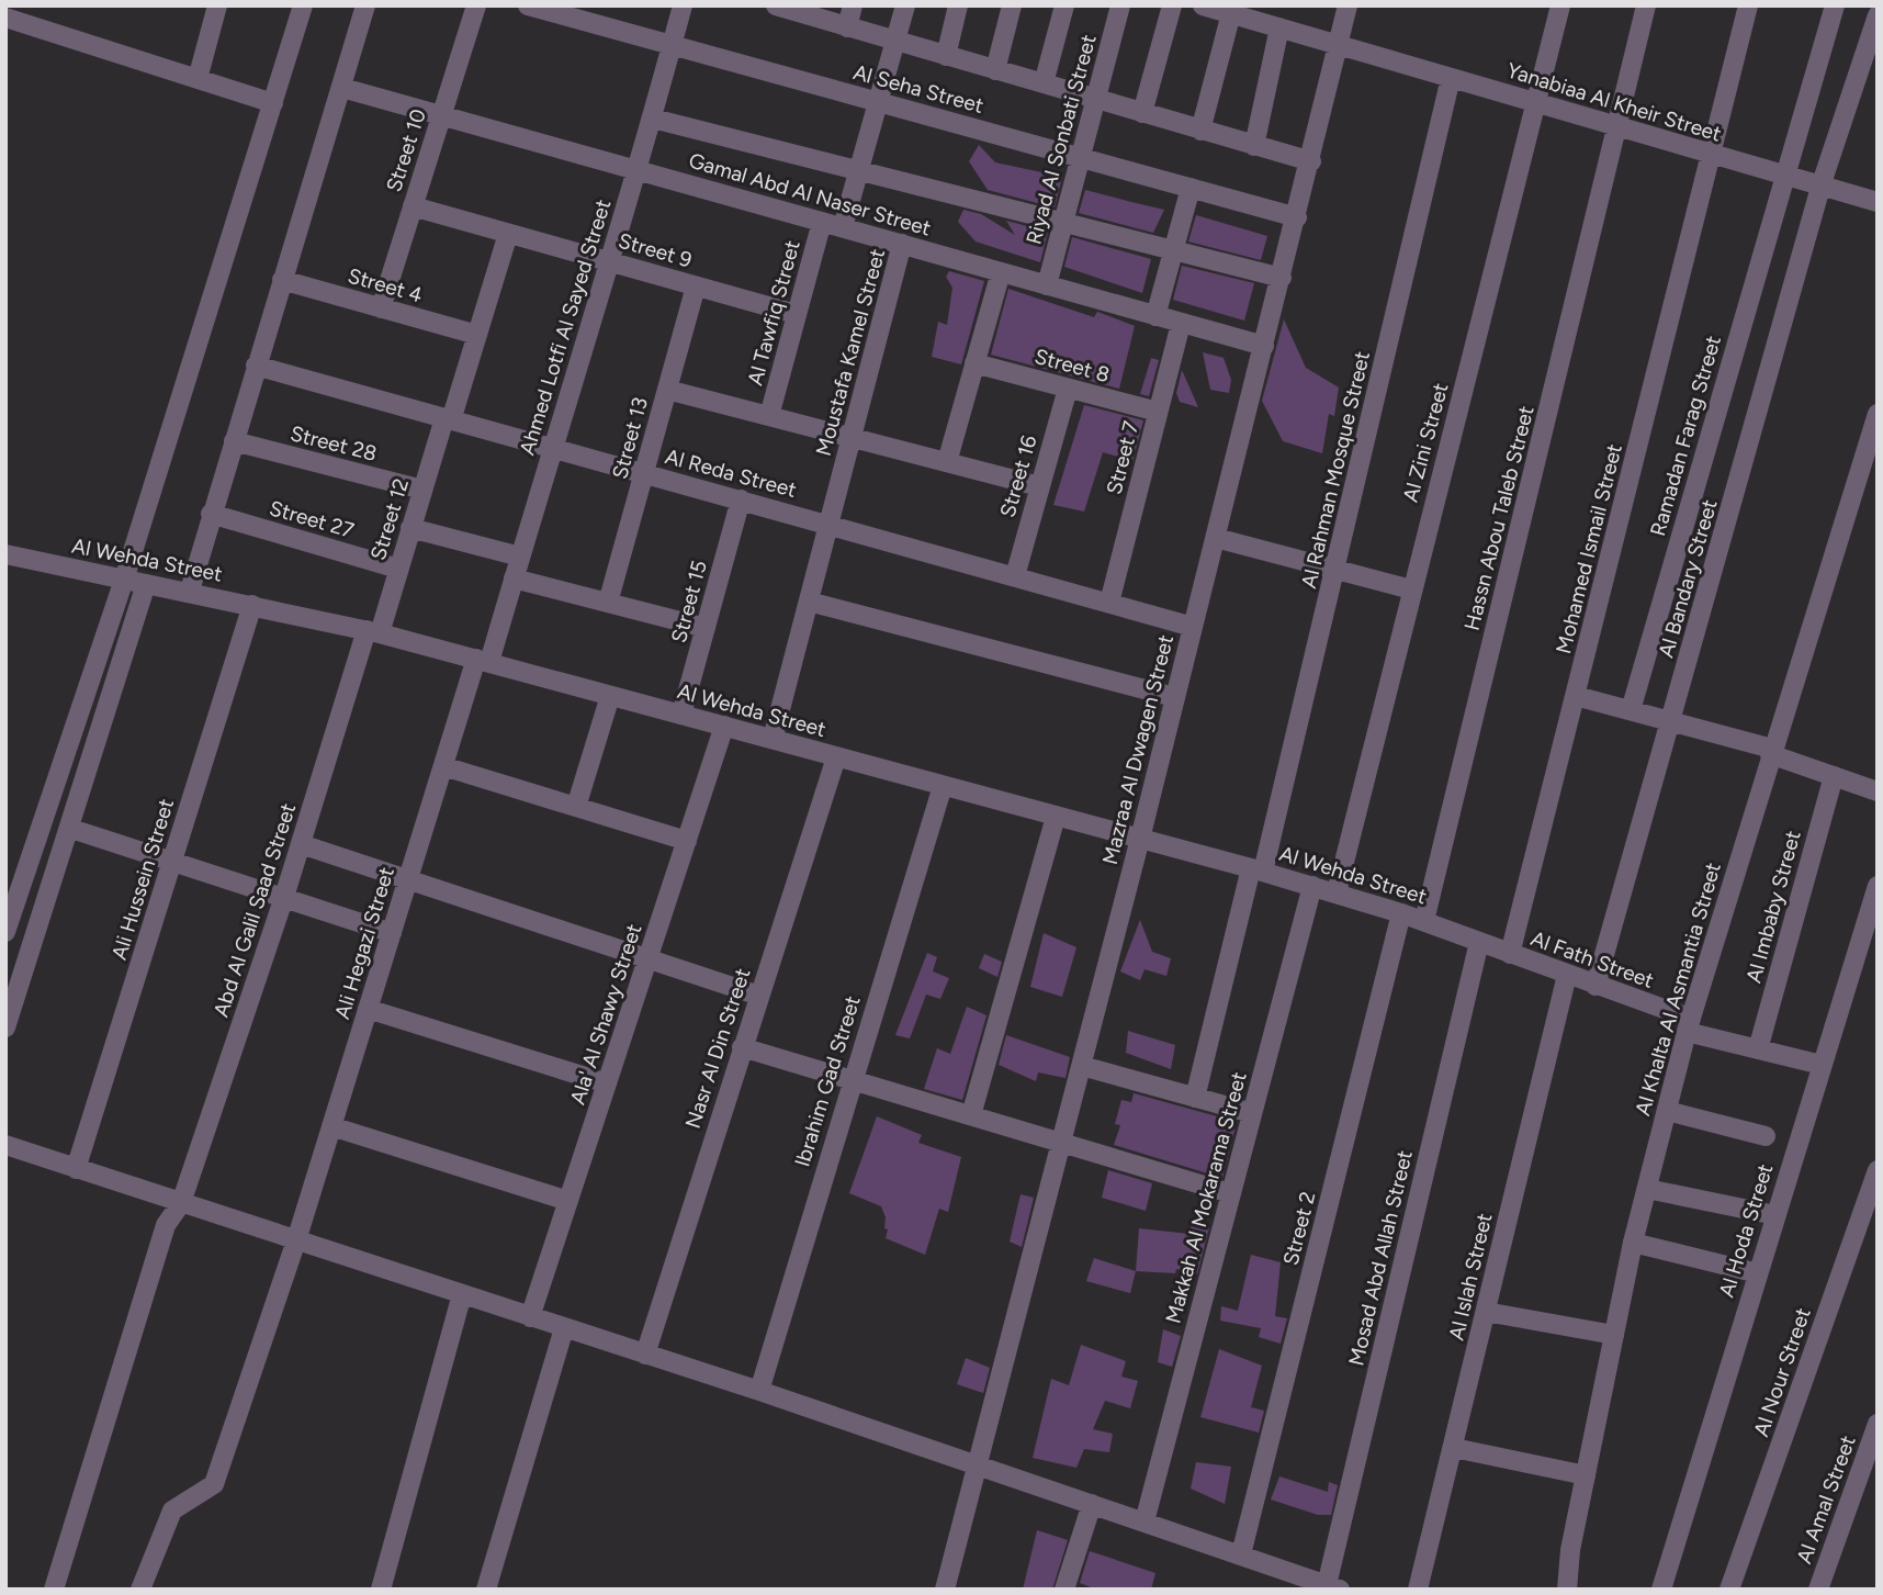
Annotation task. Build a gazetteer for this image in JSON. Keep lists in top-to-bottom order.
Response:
{
  "streets": {
    "street": [
      "Al Seha Street",
      "Yanabiaa Al Kheir Street",
      "Riyad Al Sonbati Street",
      "Street 10",
      "Gamal Abd Al Naser Street",
      "Street 9",
      "Street 4",
      "Al Tawfiq Street",
      "Ahmed Lotfi Al Sayed Street",
      "Moustafa Kamel Street",
      "Street 8",
      "Ramadan Farag Street",
      "Street 13",
      "Al Zini Street",
      "Street 28",
      "Street 7",
      "Al Rahman Mosque Street",
      "Al Reda Street",
      "Street 16",
      "Hassn Abou Taleb Street",
      "Street 27",
      "Street 12",
      "Mohamed Ismail Street",
      "Al Wehda Street",
      "Al Bandary Street",
      "Street 15",
      "Mazraa Al Dwagen Street",
      "Ali Hussein Street",
      "Al Imbaby Street",
      "Abd Al Galil Saad Street",
      "Ali Hegazi Street",
      "Al Fath Street",
      "Al Khalta Al Asmantia Street",
      "Ala' Al Shawy Street",
      "Nasr Al Din Street",
      "Ibrahim Gad Street",
      "Makkah Al Mokarama Street",
      "Street 2",
      "Al Hoda Street",
      "Mosad Abd Allah Street",
      "Al Islah Street",
      "Al Nour Street",
      "Al Amal Street"
    ]
  },
  "crossings": [
    ["Al Seha Street", "Riyad Al Sonbati Street"],
    ["Al Seha Street", "Ahmed Lotfi Al Sayed Street"],
    ["Al Seha Street", "Mazraa Al Dwagen Street"],
    ["Yanabiaa Al Kheir Street", "Ramadan Farag Street"],
    ["Yanabiaa Al Kheir Street", "Al Zini Street"],
    ["Yanabiaa Al Kheir Street", "Al Rahman Mosque Street"],
    ["Yanabiaa Al Kheir Street", "Hassn Abou Taleb Street"],
    ["Yanabiaa Al Kheir Street", "Mohamed Ismail Street"],
    ["Yanabiaa Al Kheir Street", "Al Bandary Street"],
    ["Yanabiaa Al Kheir Street", "Mazraa Al Dwagen Street"],
    ["Riyad Al Sonbati Street", "Gamal Abd Al Naser Street"],
    ["Street 10", "Gamal Abd Al Naser Street"],
    ["Street 10", "Street 9"],
    ["Street 10", "Street 4"],
    ["Gamal Abd Al Naser Street", "Al Tawfiq Street"],
    ["Gamal Abd Al Naser Street", "Ahmed Lotfi Al Sayed Street"],
    ["Gamal Abd Al Naser Street", "Moustafa Kamel Street"],
    ["Gamal Abd Al Naser Street", "Street 7"],
    ["Gamal Abd Al Naser Street", "Mazraa Al Dwagen Street"],
    ["Street 9", "Al Tawfiq Street"],
    ["Street 9", "Ahmed Lotfi Al Sayed Street"],
    ["Street 9", "Street 13"],
    ["Street 9", "Street 12"],
    ["Street 4", "Street 12"],
    ["Ahmed Lotfi Al Sayed Street", "Al Reda Street"],
    ["Ahmed Lotfi Al Sayed Street", "Al Wehda Street"],
    ["Ahmed Lotfi Al Sayed Street", "Ali Hegazi Street"],
    ["Moustafa Kamel Street", "Al Reda Street"],
    ["Moustafa Kamel Street", "Al Wehda Street"],
    ["Street 8", "Street 7"],
    ["Street 8", "Street 16"],
    ["Street 13", "Al Reda Street"],
    ["Al Zini Street", "Al Wehda Street"],
    ["Street 28", "Street 12"],
    ["Street 7", "Al Reda Street"],
    ["Al Rahman Mosque Street", "Al Wehda Street"],
    ["Al Reda Street", "Street 16"],
    ["Al Reda Street", "Street 12"],
    ["Al Reda Street", "Street 15"],
    ["Al Reda Street", "Mazraa Al Dwagen Street"],
    ["Hassn Abou Taleb Street", "Al Wehda Street"],
    ["Street 27", "Street 12"],
    ["Street 12", "Al Wehda Street"],
    ["Street 12", "Abd Al Galil Saad Street"],
    ["Mohamed Ismail Street", "Al Fath Street"],
    ["Al Wehda Street", "Street 15"],
    ["Al Wehda Street", "Mazraa Al Dwagen Street"],
    ["Al Wehda Street", "Ali Hussein Street"],
    ["Al Wehda Street", "Abd Al Galil Saad Street"],
    ["Al Wehda Street", "Ali Hegazi Street"],
    ["Al Wehda Street", "Al Fath Street"],
    ["Al Wehda Street", "Ala' Al Shawy Street"],
    ["Al Wehda Street", "Nasr Al Din Street"],
    ["Al Wehda Street", "Ibrahim Gad Street"],
    ["Al Wehda Street", "Makkah Al Mokarama Street"],
    ["Al Wehda Street", "Street 2"],
    ["Al Wehda Street", "Mosad Abd Allah Street"],
    ["Al Bandary Street", "Al Fath Street"],
    ["Al Imbaby Street", "Al Fath Street"],
    ["Al Fath Street", "Al Khalta Al Asmantia Street"],
    ["Al Fath Street", "Al Hoda Street"],
    ["Al Fath Street", "Mosad Abd Allah Street"],
    ["Al Fath Street", "Al Islah Street"]
  ]
}
